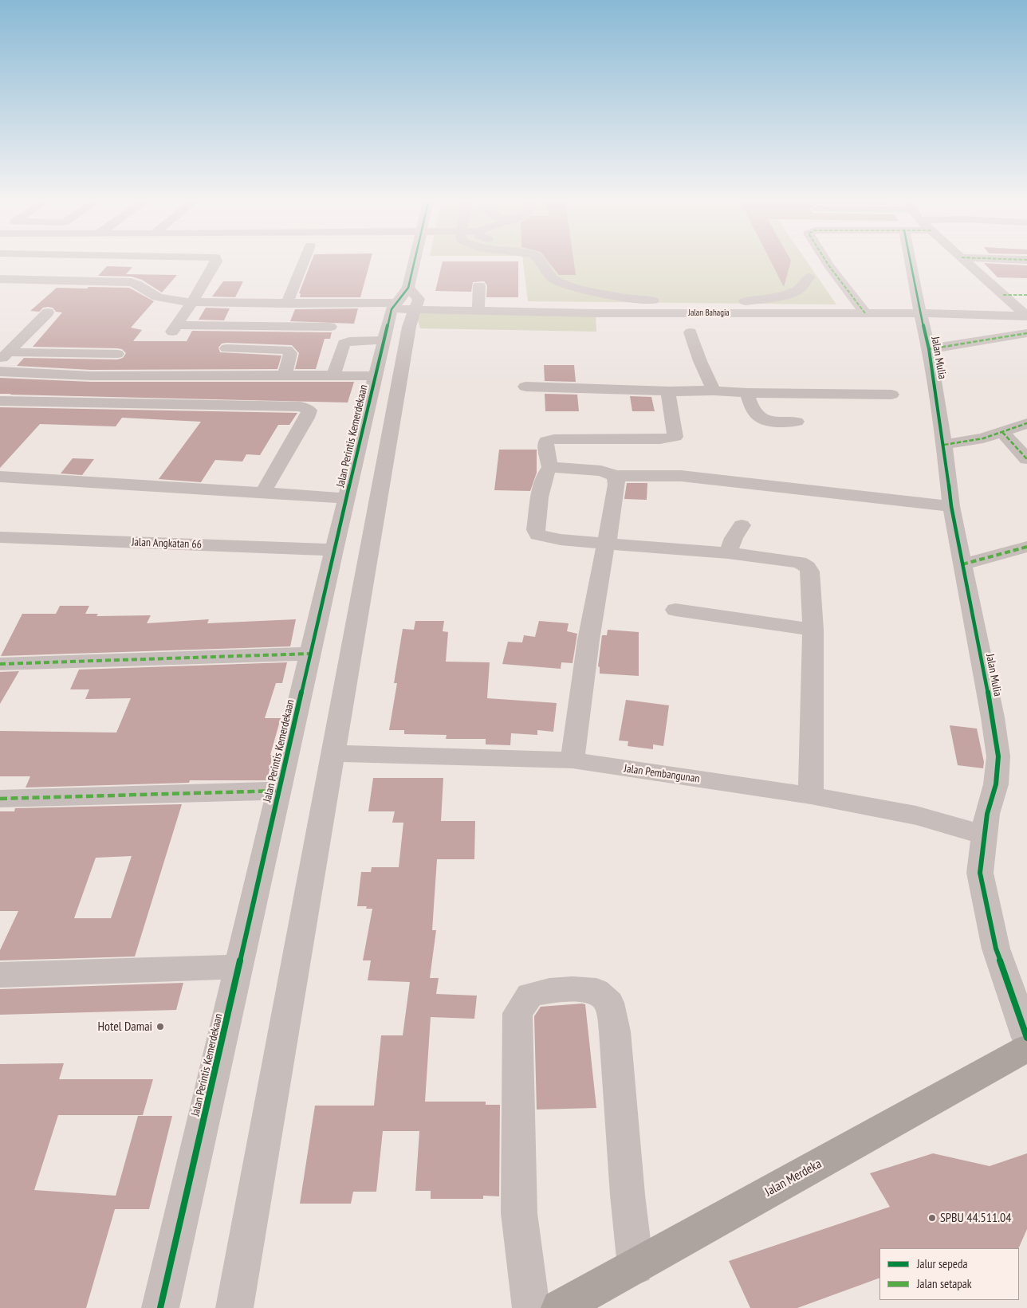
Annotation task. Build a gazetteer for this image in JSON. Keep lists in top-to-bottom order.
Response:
{
  "streets": {
    "highway": ["Jalan Merdeka"],
    "street": [
      "Jalan Bahagia",
      "Jalan Mulia",
      "Jalan Perintis Kemerdekaan",
      "Jalan Angkatan 66",
      "Jalan Pembangunan"
    ]
  },
  "crossings": [
    ["Jalan Bahagia", "Jalan Mulia"],
    ["Jalan Bahagia", "Jalan Perintis Kemerdekaan"],
    ["Jalan Mulia", "Jalan Pembangunan"],
    ["Jalan Perintis Kemerdekaan", "Jalan Angkatan 66"]
  ],
  "places": ["Hotel Damai", "SPBU 44.511.04"],
  "legend": ["Jalur sepeda", "Jalan setapak"]
}
